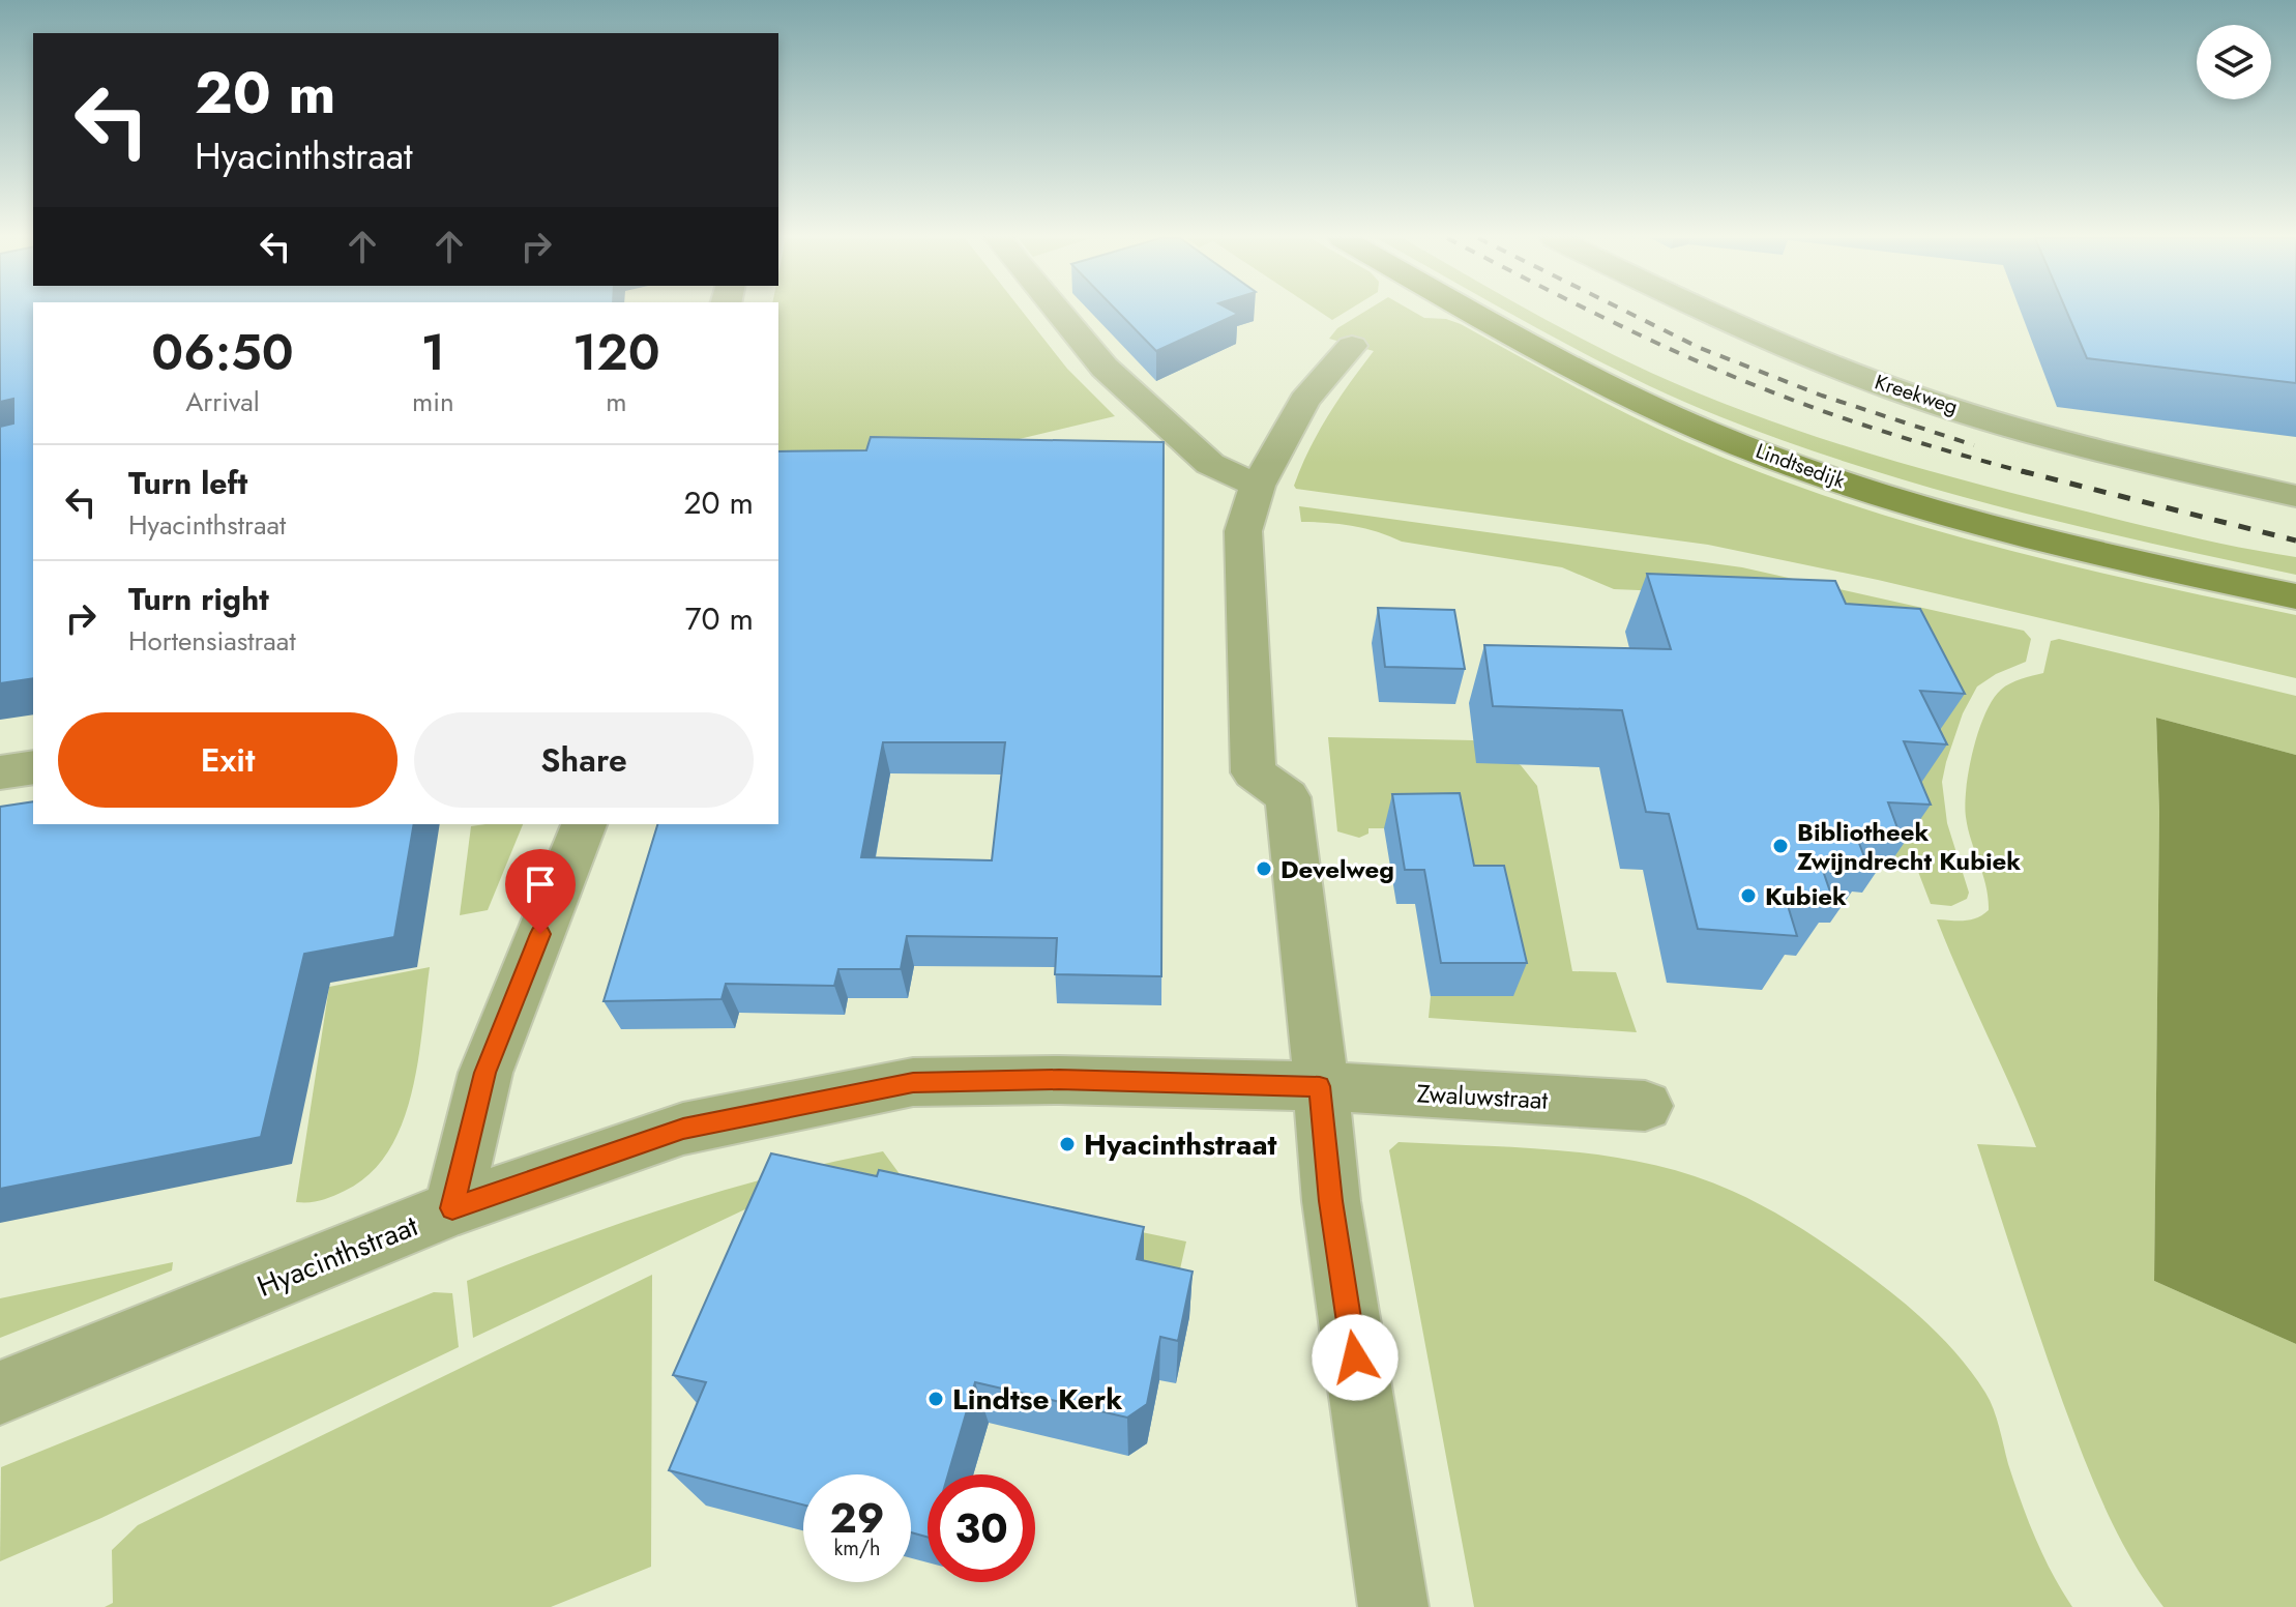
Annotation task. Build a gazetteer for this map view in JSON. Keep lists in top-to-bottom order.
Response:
{
  "streets": {
    "main road": ["Lindtsedijk"],
    "street": ["Kreekweg", "Zwaluwstraat", "Hyacinthstraat"]
  },
  "crossings": [
    ["Zwaluwstraat", "Hyacinthstraat"]
  ],
  "places": [
    "Bibliotheek Zwijndrecht Kubiek",
    "Develweg",
    "Kubiek",
    "Hyacinthstraat",
    "Lindtse Kerk"
  ],
  "page": {
    "turn": ["20 m", "Hyacinthstraat"],
    "eta": [
      "06:50",
      "Arrival",
      "1",
      "min",
      "120",
      "m"
    ],
    "list": [
      {
        "name": "Turn left",
        "note": "Hyacinthstraat",
        "value": "20 m"
      },
      {
        "name": "Turn right",
        "note": "Hortensiastraat",
        "value": "70 m"
      }
    ],
    "buttons": ["Exit", "Share"],
    "speed": "29 km/h",
    "limit": "30"
  }
}
